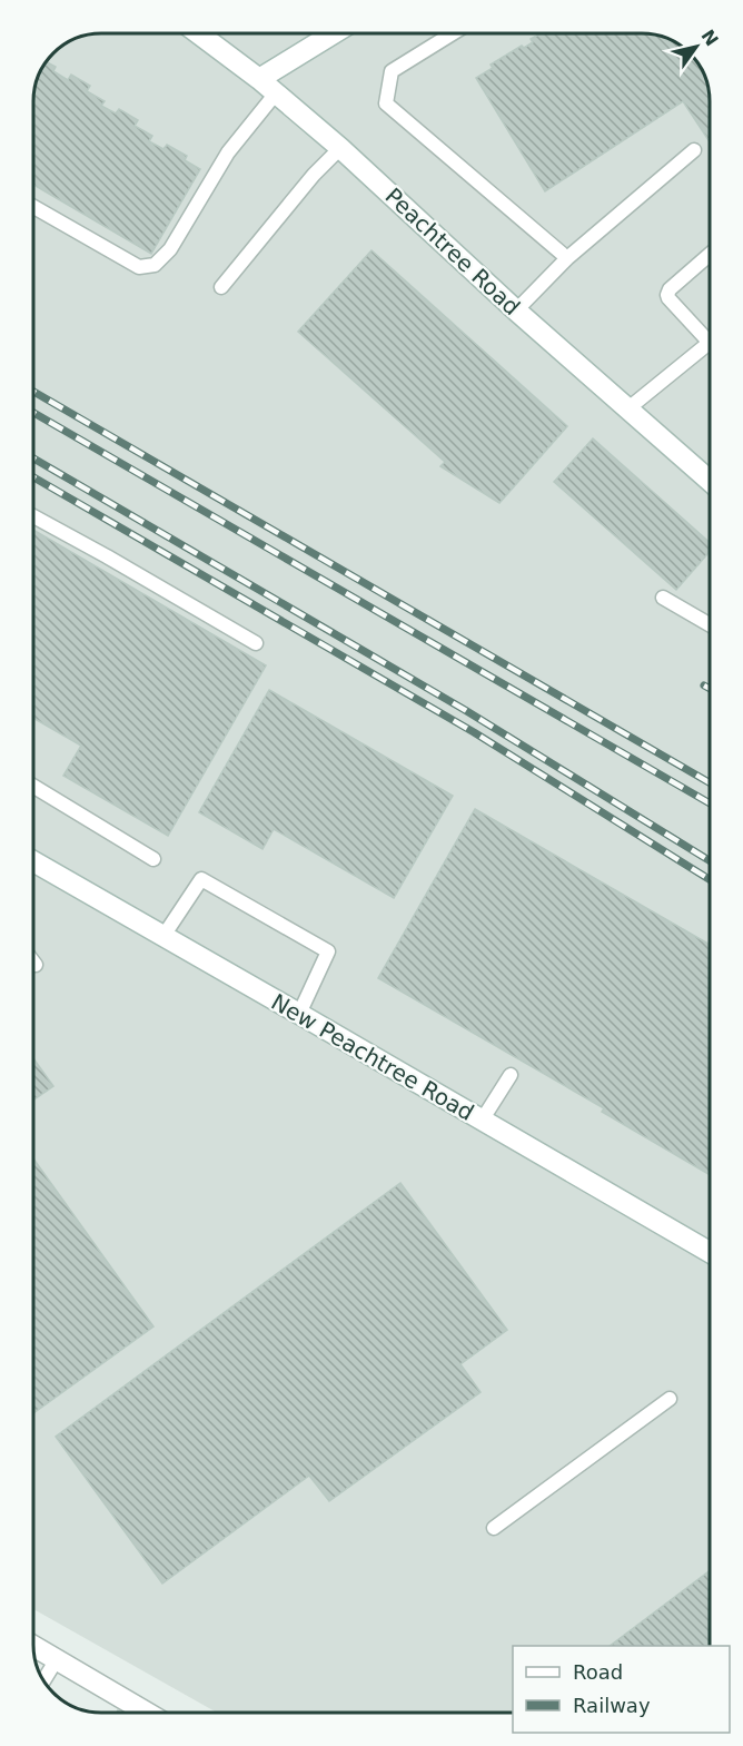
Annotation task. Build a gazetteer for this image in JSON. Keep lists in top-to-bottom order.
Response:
{
  "streets": {
    "street": ["Peachtree Road", "New Peachtree Road"]
  },
  "legend": ["Road", "Railway"],
  "north": "top right"
}
